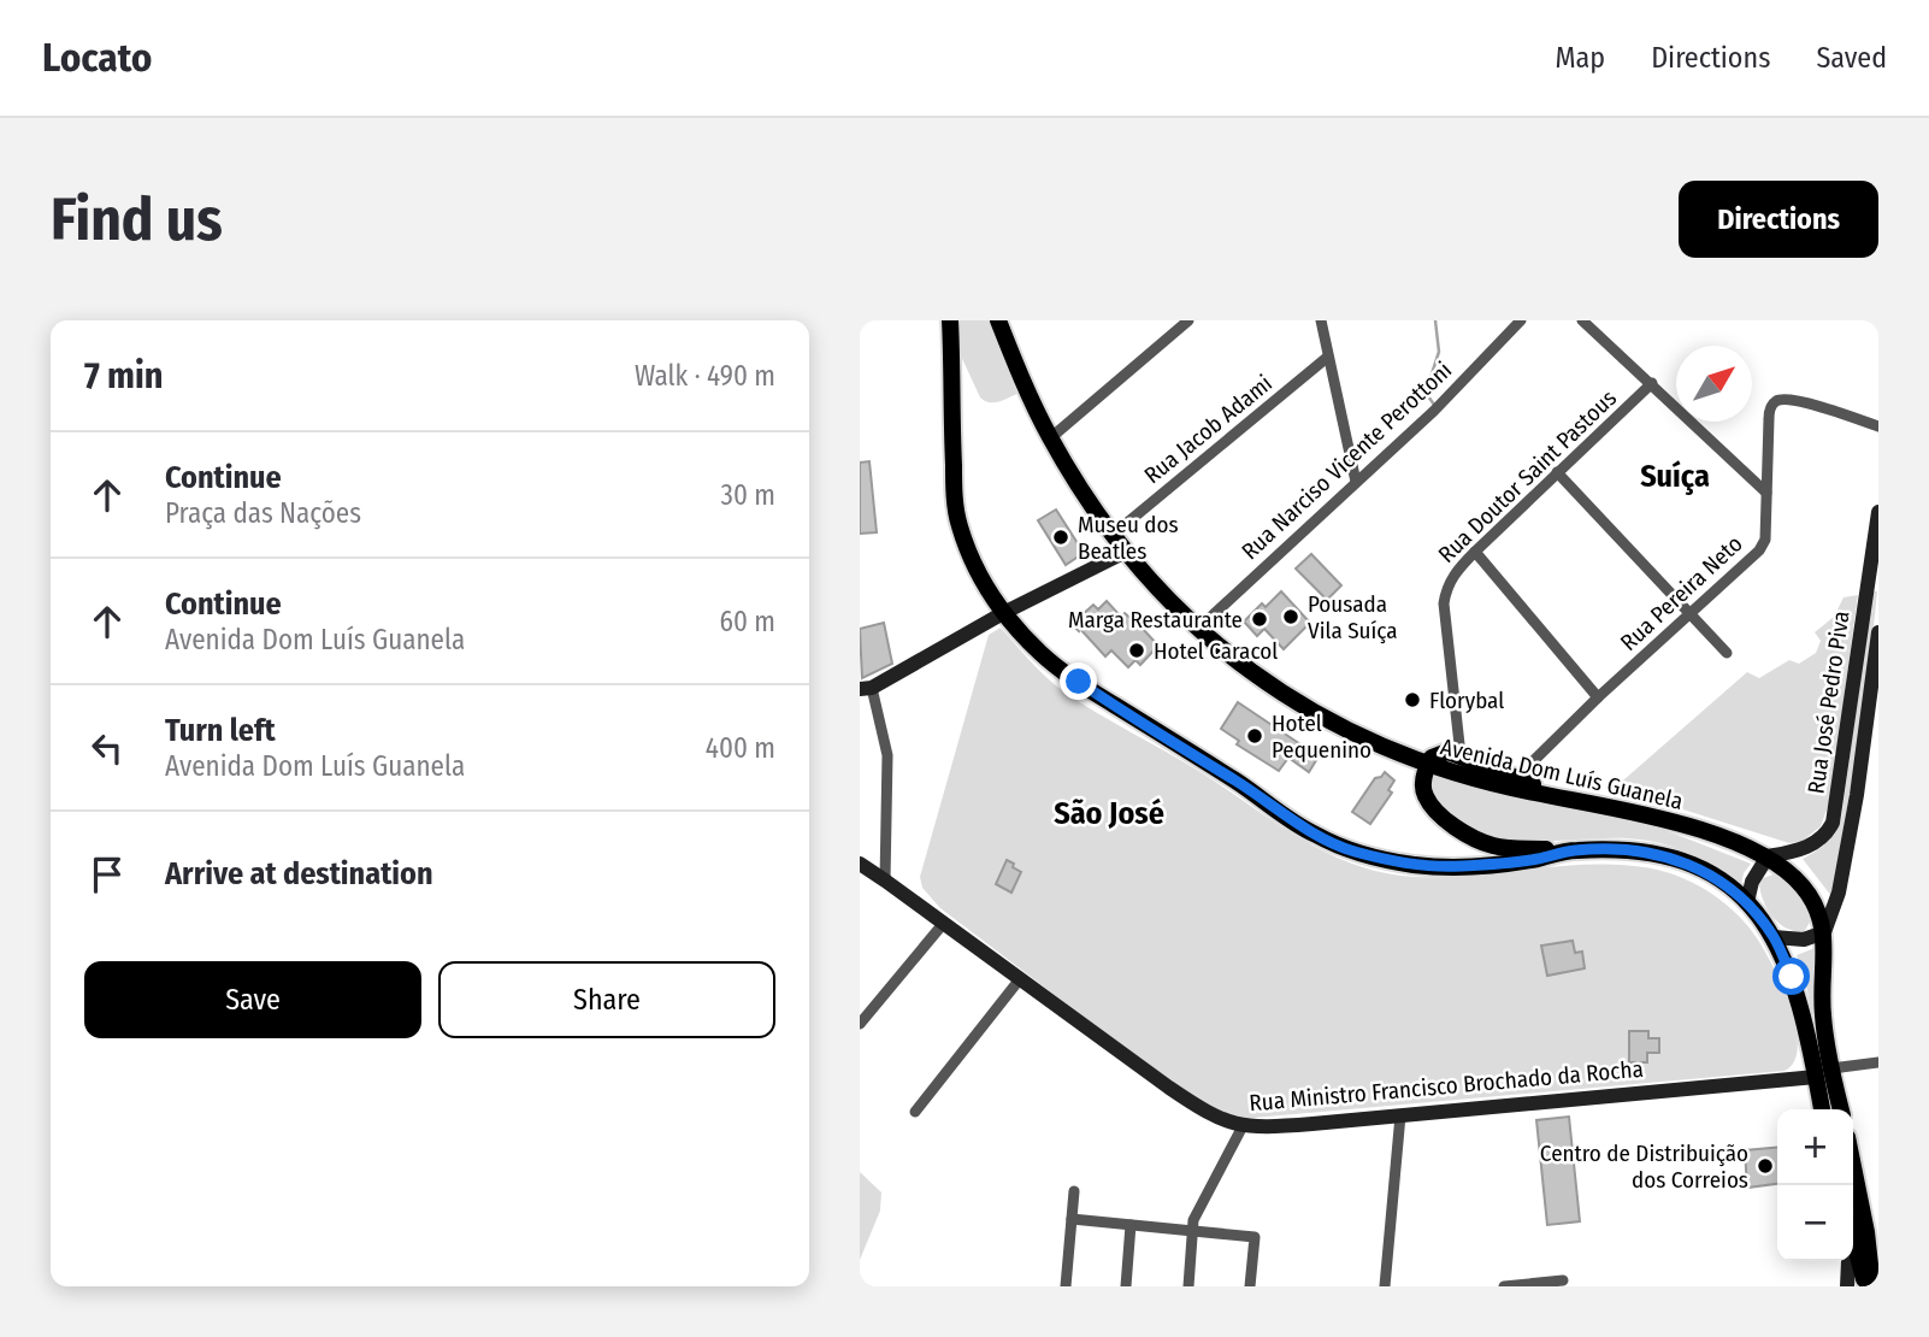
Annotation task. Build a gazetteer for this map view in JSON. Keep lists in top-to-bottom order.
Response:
{
  "streets": {
    "main road": ["Avenida Dom Luís Guanela"],
    "street": [
      "Rua Jacob Adami",
      "Rua Narciso Vicente Perottoni",
      "Rua Doutor Saint Pastous",
      "Rua Pereira Neto",
      "Rua José Pedro Piva",
      "Rua Ministro Francisco Brochado da Rocha"
    ]
  },
  "crossings": [
    ["Rua Jacob Adami", "Avenida Dom Luís Guanela"],
    ["Rua Narciso Vicente Perottoni", "Avenida Dom Luís Guanela"],
    ["Rua José Pedro Piva", "Avenida Dom Luís Guanela"]
  ],
  "districts": ["Suíça", "São José"],
  "places": [
    "Museu dos Beatles",
    "Pousada Vila Suíça",
    "Marga Restaurante",
    "Hotel Caracol",
    "Florybal",
    "Hotel Pequenino",
    "Centro de Distribuição dos Correios"
  ],
  "north": "top right",
  "page": {
    "header": "Locato",
    "nav": ["Map", "Directions", "Saved"],
    "buttons": [
      "Directions",
      ["Save", "Share"]
    ],
    "title": "Find us",
    "heading": ["7 min", "Walk · 490 m"],
    "list": [
      ["Continue", "Praça das Nações", "30 m"],
      ["Continue", "Avenida Dom Luís Guanela", "60 m"],
      ["Turn left", "Avenida Dom Luís Guanela", "400 m"],
      "Arrive at destination"
    ],
    "map_buttons": ["+", "−"]
  }
}
